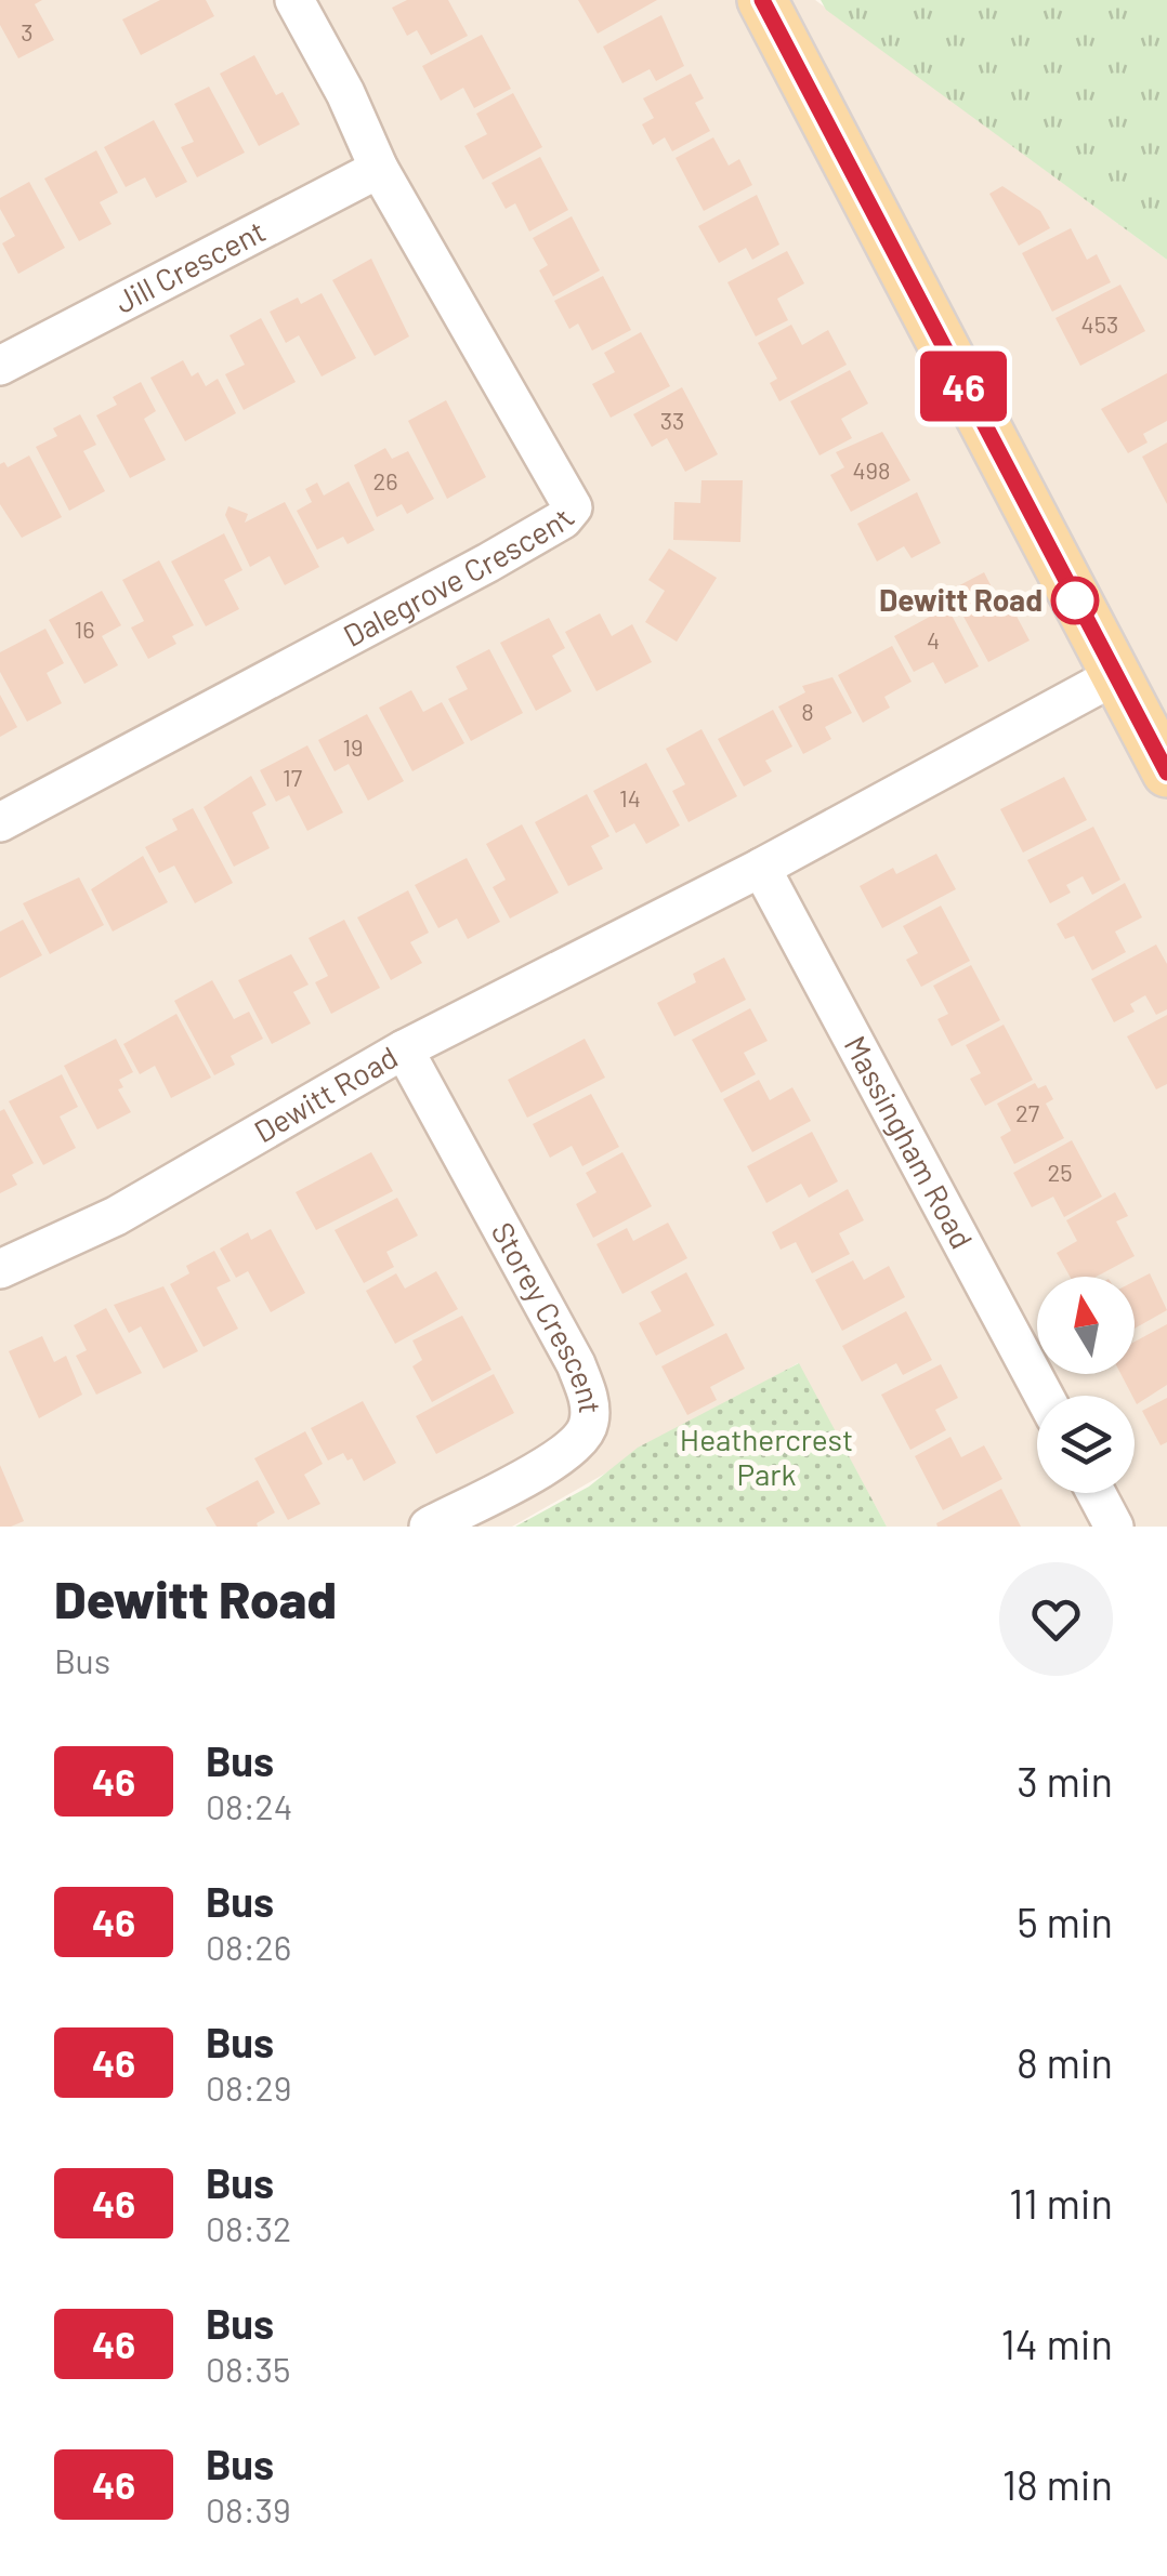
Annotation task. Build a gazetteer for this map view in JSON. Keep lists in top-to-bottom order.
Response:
{
  "streets": {
    "street": [
      "Jill Crescent",
      "Dalegrove Crescent",
      "Dewitt Road",
      "Massingham Road",
      "Storey Crescent"
    ]
  },
  "crossings": [
    ["Jill Crescent", "Dalegrove Crescent"],
    ["Dewitt Road", "Massingham Road"],
    ["Dewitt Road", "Storey Crescent"]
  ],
  "parks": ["Heathercrest Park"],
  "places": ["Dewitt Road"],
  "lines": ["bus line 46"],
  "house_numbers": [
    "3",
    "453",
    "33",
    "498",
    "26",
    "16",
    "4",
    "8",
    "19",
    "17",
    "14",
    "27",
    "25"
  ],
  "north": "top",
  "page": {
    "on_map": "46",
    "heading": ["Dewitt Road", "Bus"],
    "list": [
      {
        "mark": "46",
        "name": "Bus",
        "note": "08:24",
        "value": "3 min"
      },
      {
        "mark": "46",
        "name": "Bus",
        "note": "08:26",
        "value": "5 min"
      },
      {
        "mark": "46",
        "name": "Bus",
        "note": "08:29",
        "value": "8 min"
      },
      {
        "mark": "46",
        "name": "Bus",
        "note": "08:32",
        "value": "11 min"
      },
      {
        "mark": "46",
        "name": "Bus",
        "note": "08:35",
        "value": "14 min"
      },
      {
        "mark": "46",
        "name": "Bus",
        "note": "08:39",
        "value": "18 min"
      }
    ]
  }
}
